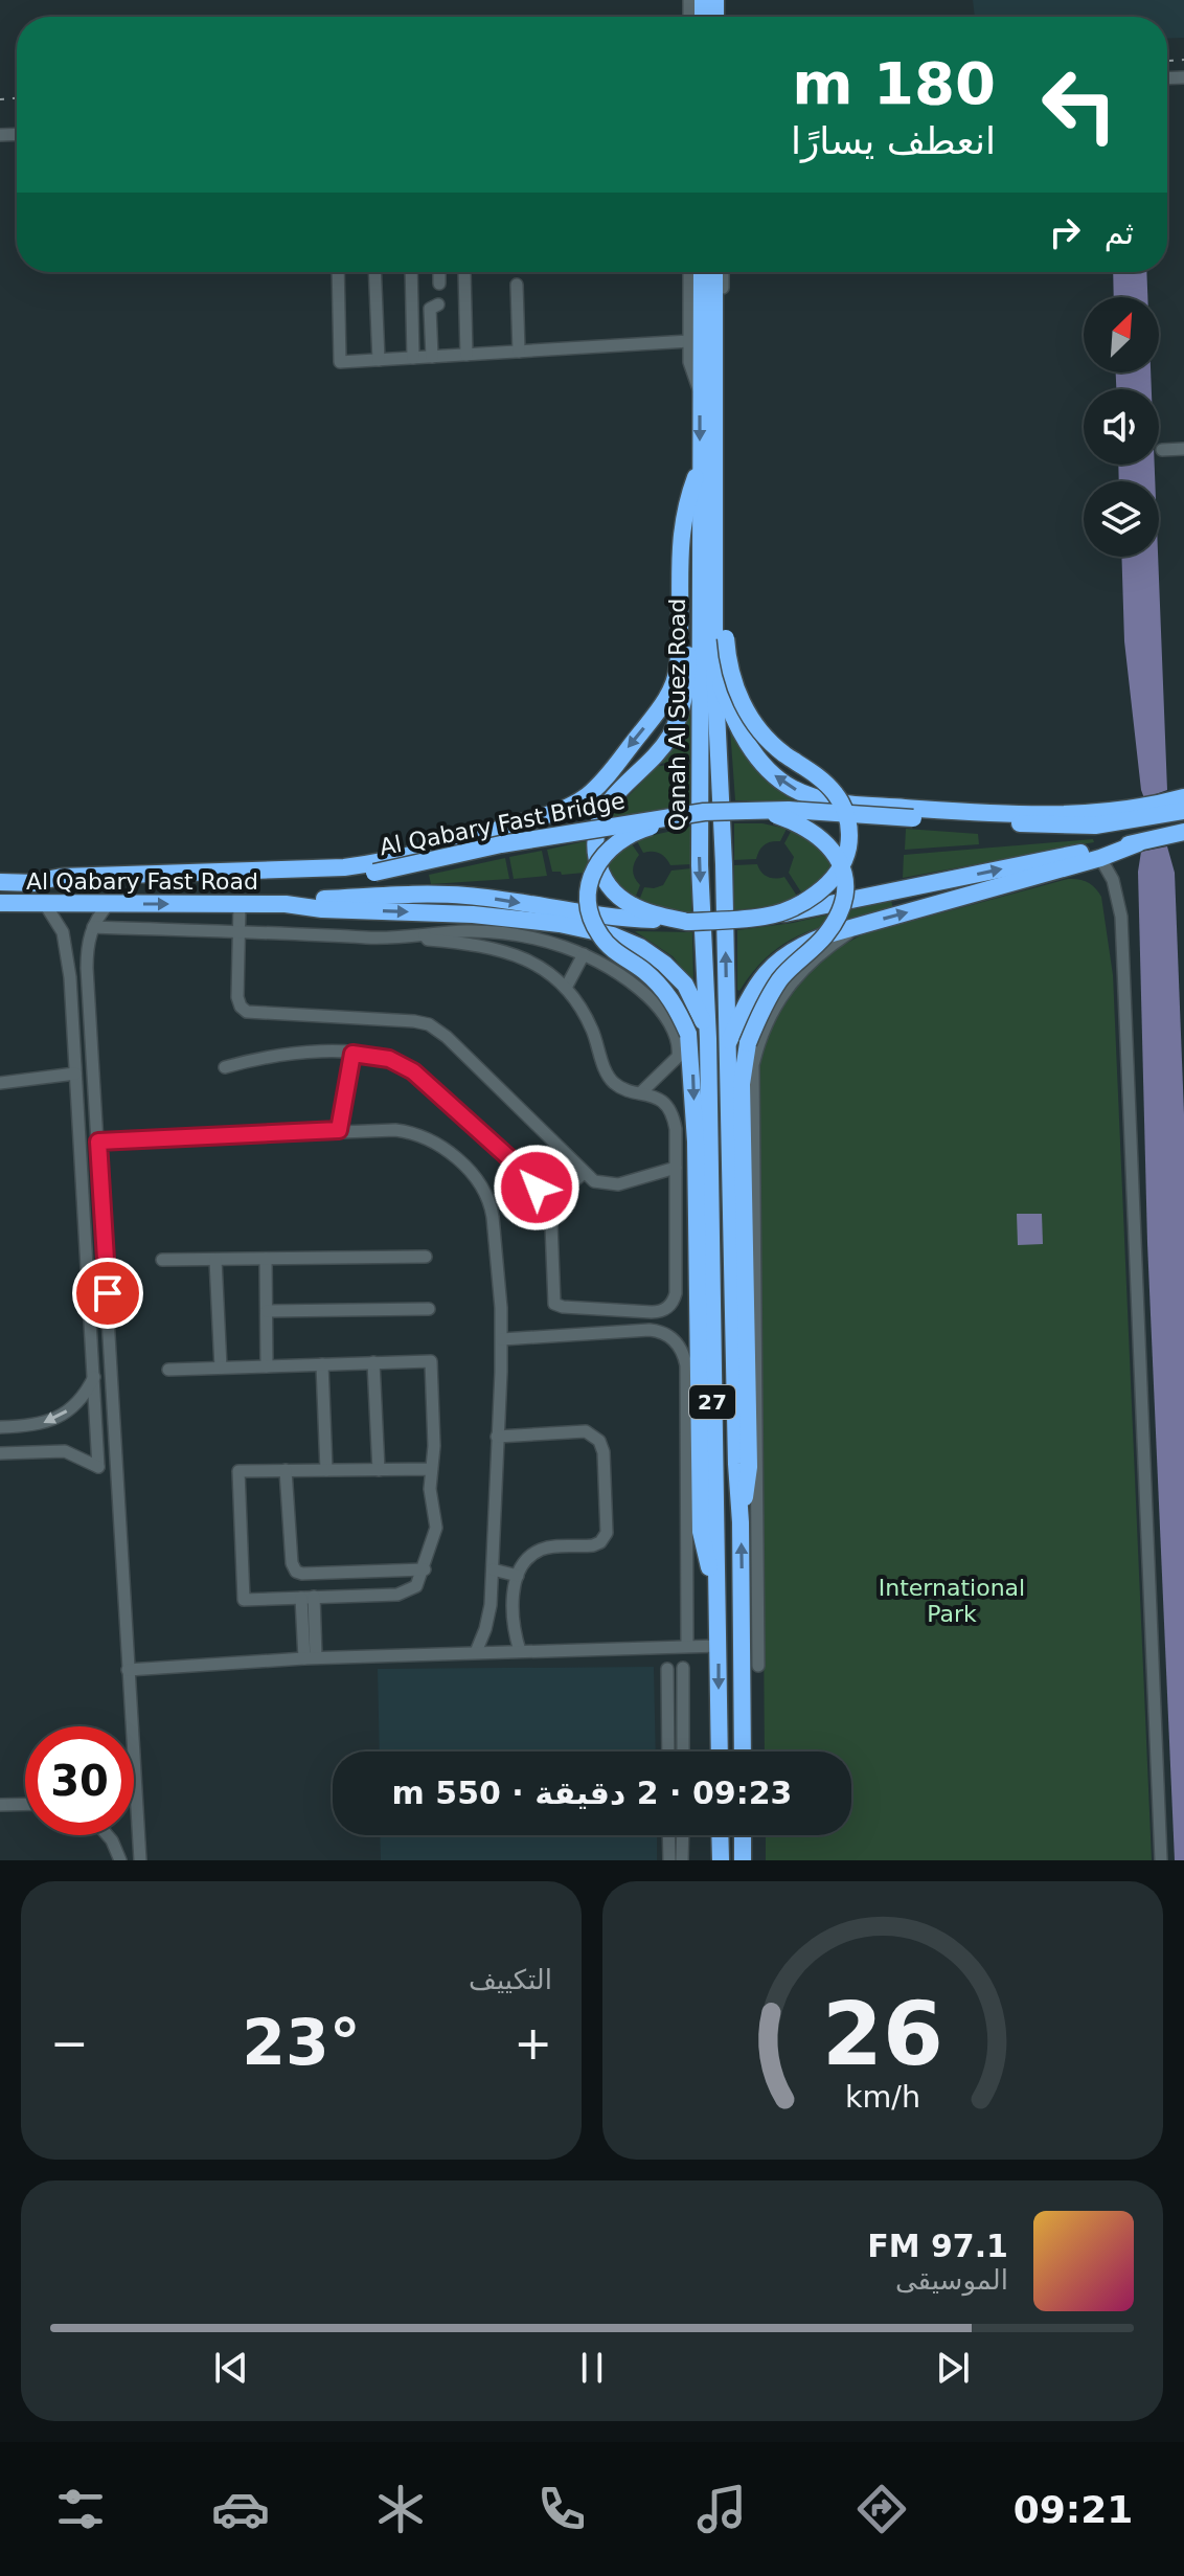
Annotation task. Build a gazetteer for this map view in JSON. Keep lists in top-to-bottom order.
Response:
{
  "streets": {
    "highway": [
      "Qanah Al Suez Road",
      "Al Qabary Fast Bridge",
      "Al Qabary Fast Road",
      "27"
    ]
  },
  "crossings": [
    ["Qanah Al Suez Road", "27"],
    ["Al Qabary Fast Bridge", "Al Qabary Fast Road"]
  ],
  "one_way": ["Al Qabary Fast Road"],
  "parks": ["International Park"],
  "north": "top right",
  "page": {
    "turn": ["180 m", "انعطف يسارًا"],
    "then": "ثم",
    "limit": "30",
    "trip": "09:23 · 2 دقيقة · 550 m",
    "tile": "التكييف",
    "heat": ["−", "23°", "+"],
    "song": ["97.1 FM", "الموسيقى"],
    "tabs": "09:21",
    "gauge": ["26", "km/h"]
  }
}
